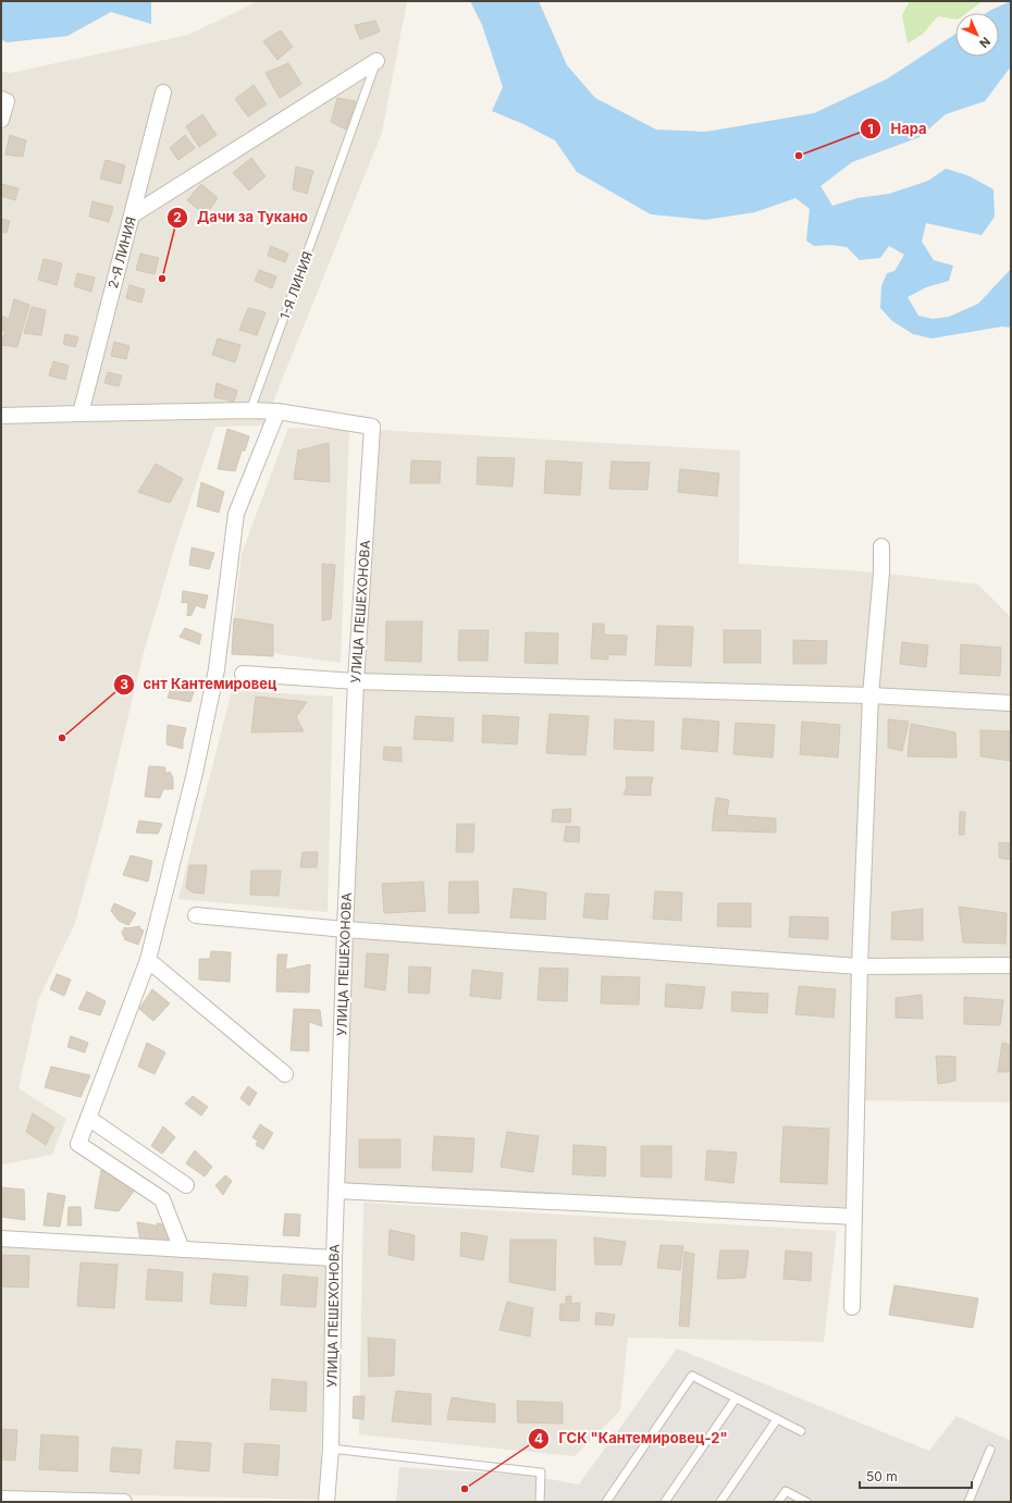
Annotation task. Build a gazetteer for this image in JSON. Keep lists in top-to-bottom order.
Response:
{
  "streets": {
    "street": ["2-Я ЛИНИЯ", "УЛИЦА ПЕШЕХОНОВА"],
    "lane": ["1-Я ЛИНИЯ"]
  },
  "places": [
    "Нара",
    "Дачи за Тукано",
    "снт Кантемировец",
    "ГСК \"Кантемировец-2\""
  ],
  "scale_bar": "50 m",
  "north": "bottom right"
}
